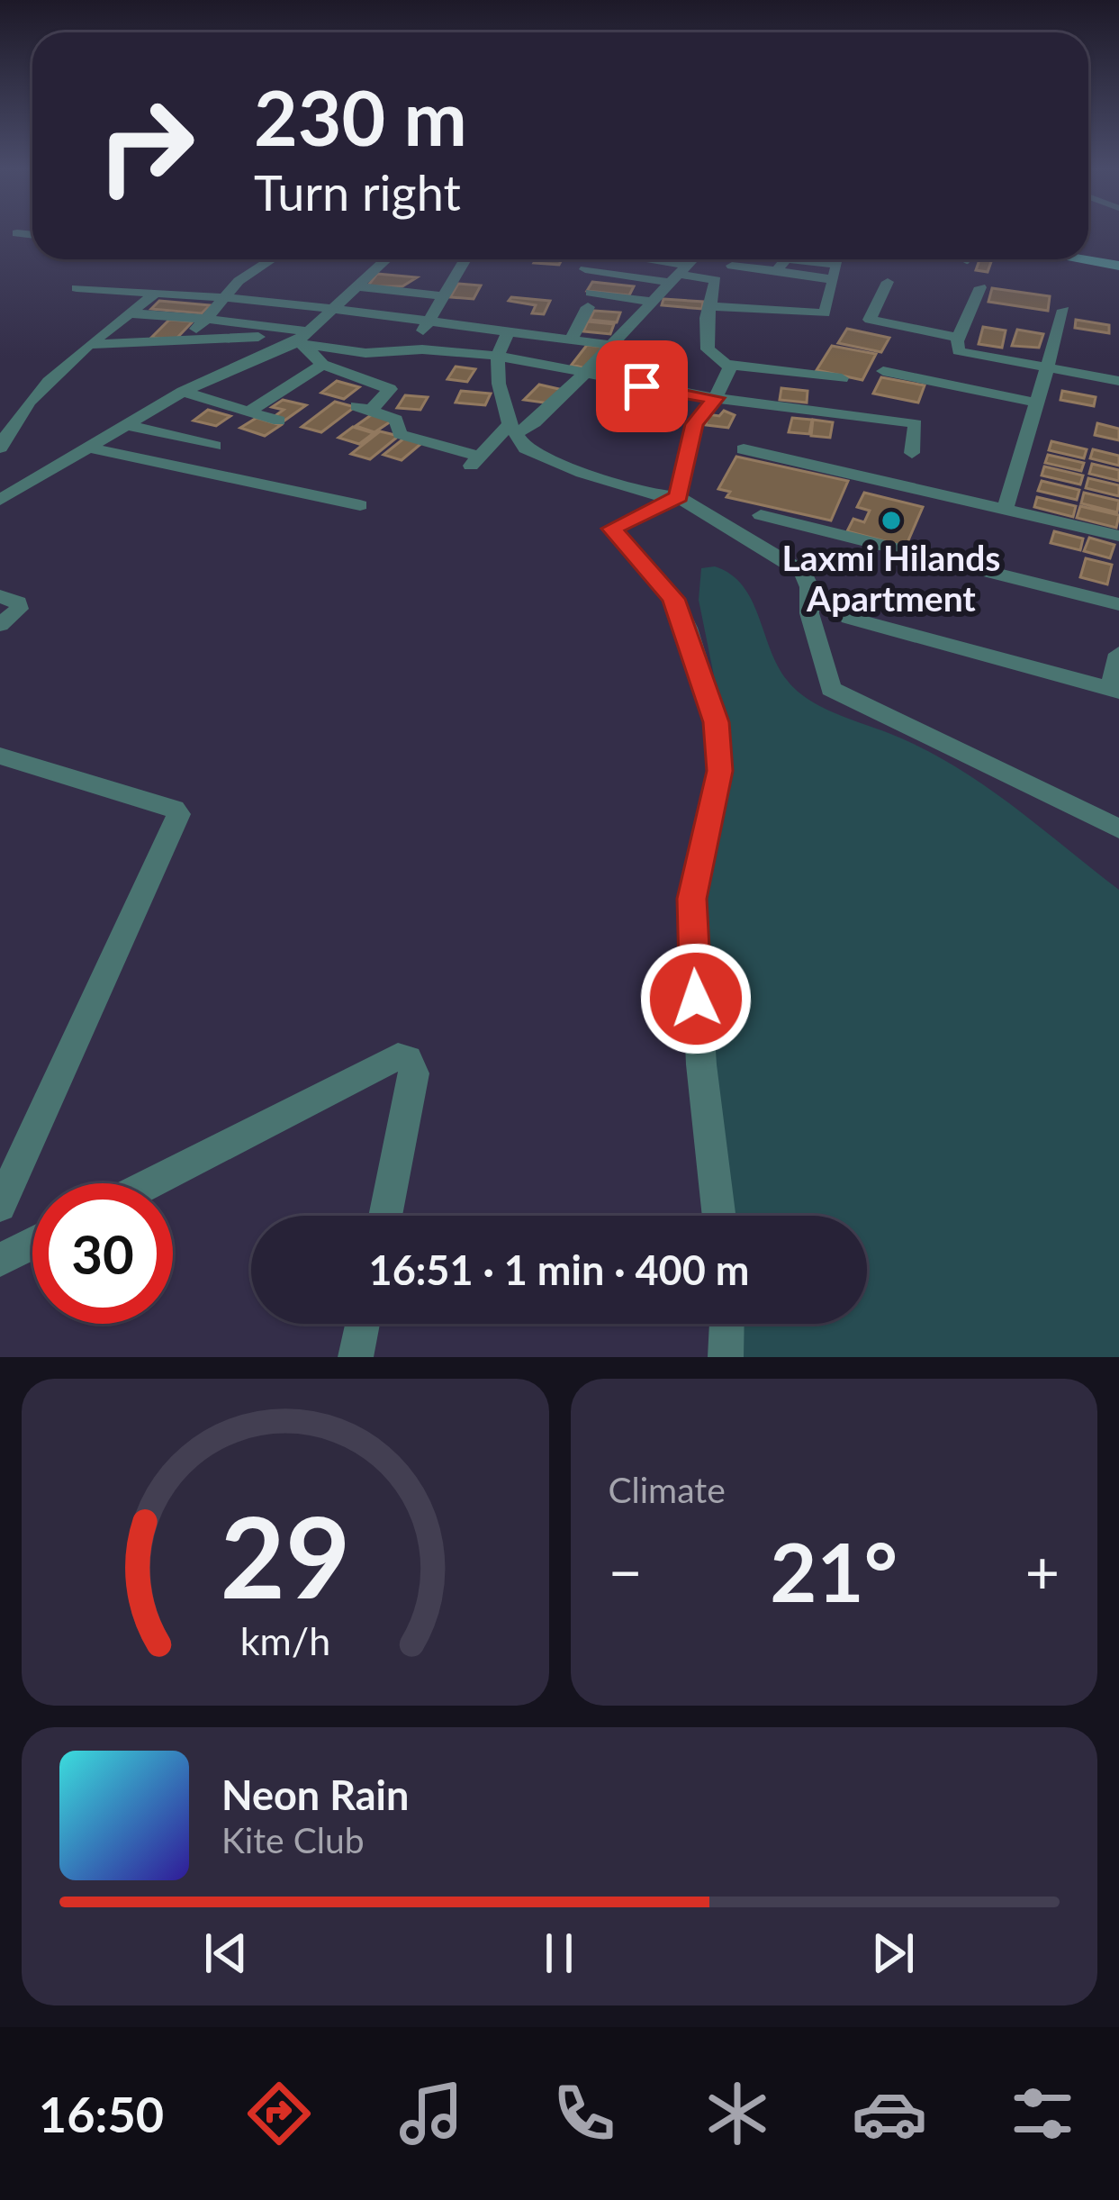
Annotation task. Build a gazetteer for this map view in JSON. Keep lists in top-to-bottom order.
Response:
{
  "places": ["Laxmi Hilands Apartment"],
  "page": {
    "turn": ["230 m", "Turn right"],
    "limit": "30",
    "trip": "16:51 · 1 min · 400 m",
    "tile": "Climate",
    "heat": ["−", "21°", "+"],
    "song": ["Neon Rain", "Kite Club"],
    "tabs": "16:50",
    "gauge": ["29", "km/h"]
  }
}
